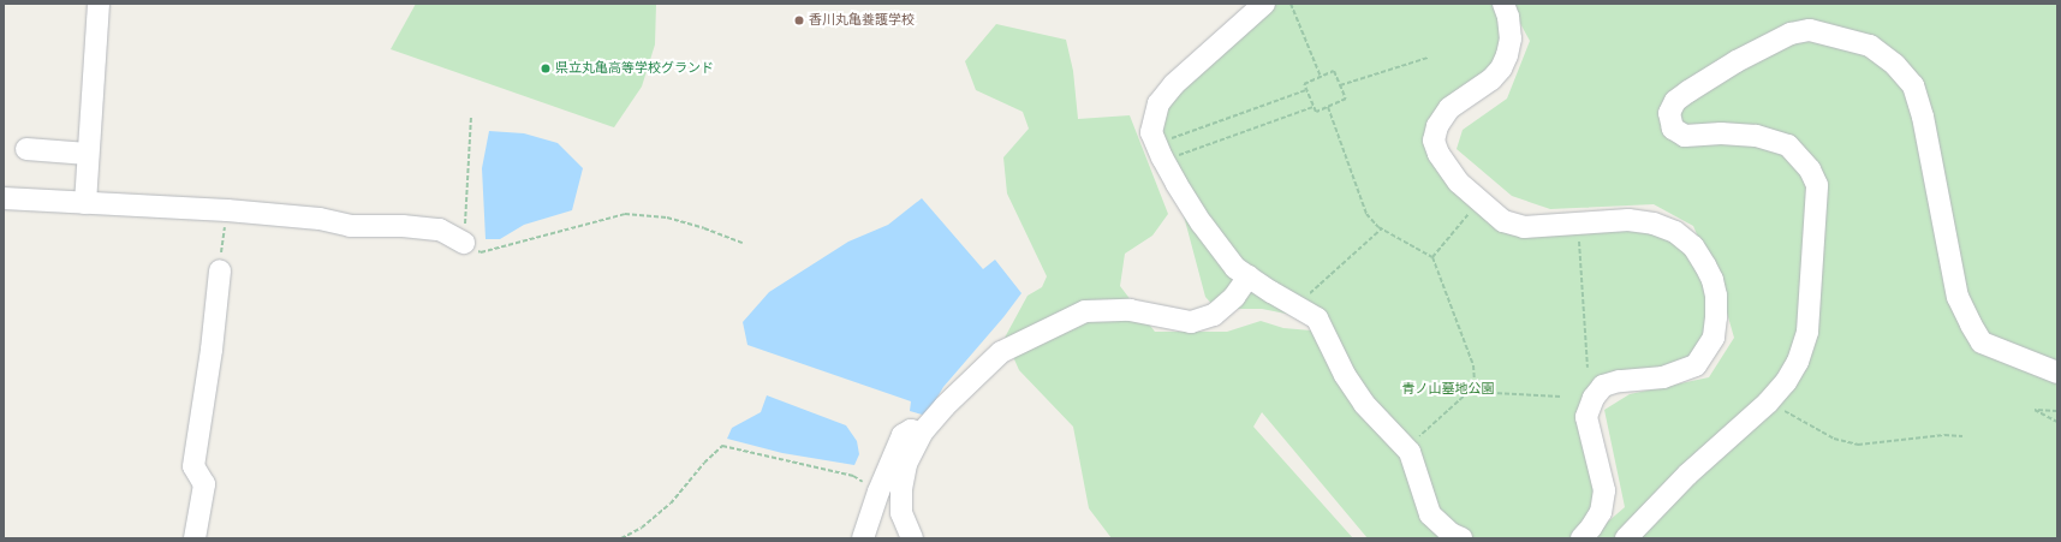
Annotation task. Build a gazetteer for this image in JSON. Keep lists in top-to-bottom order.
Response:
{
  "parks": ["青ノ山墓地公園"],
  "places": ["香川丸亀養護学校", "県立丸亀高等学校グランド"]
}
